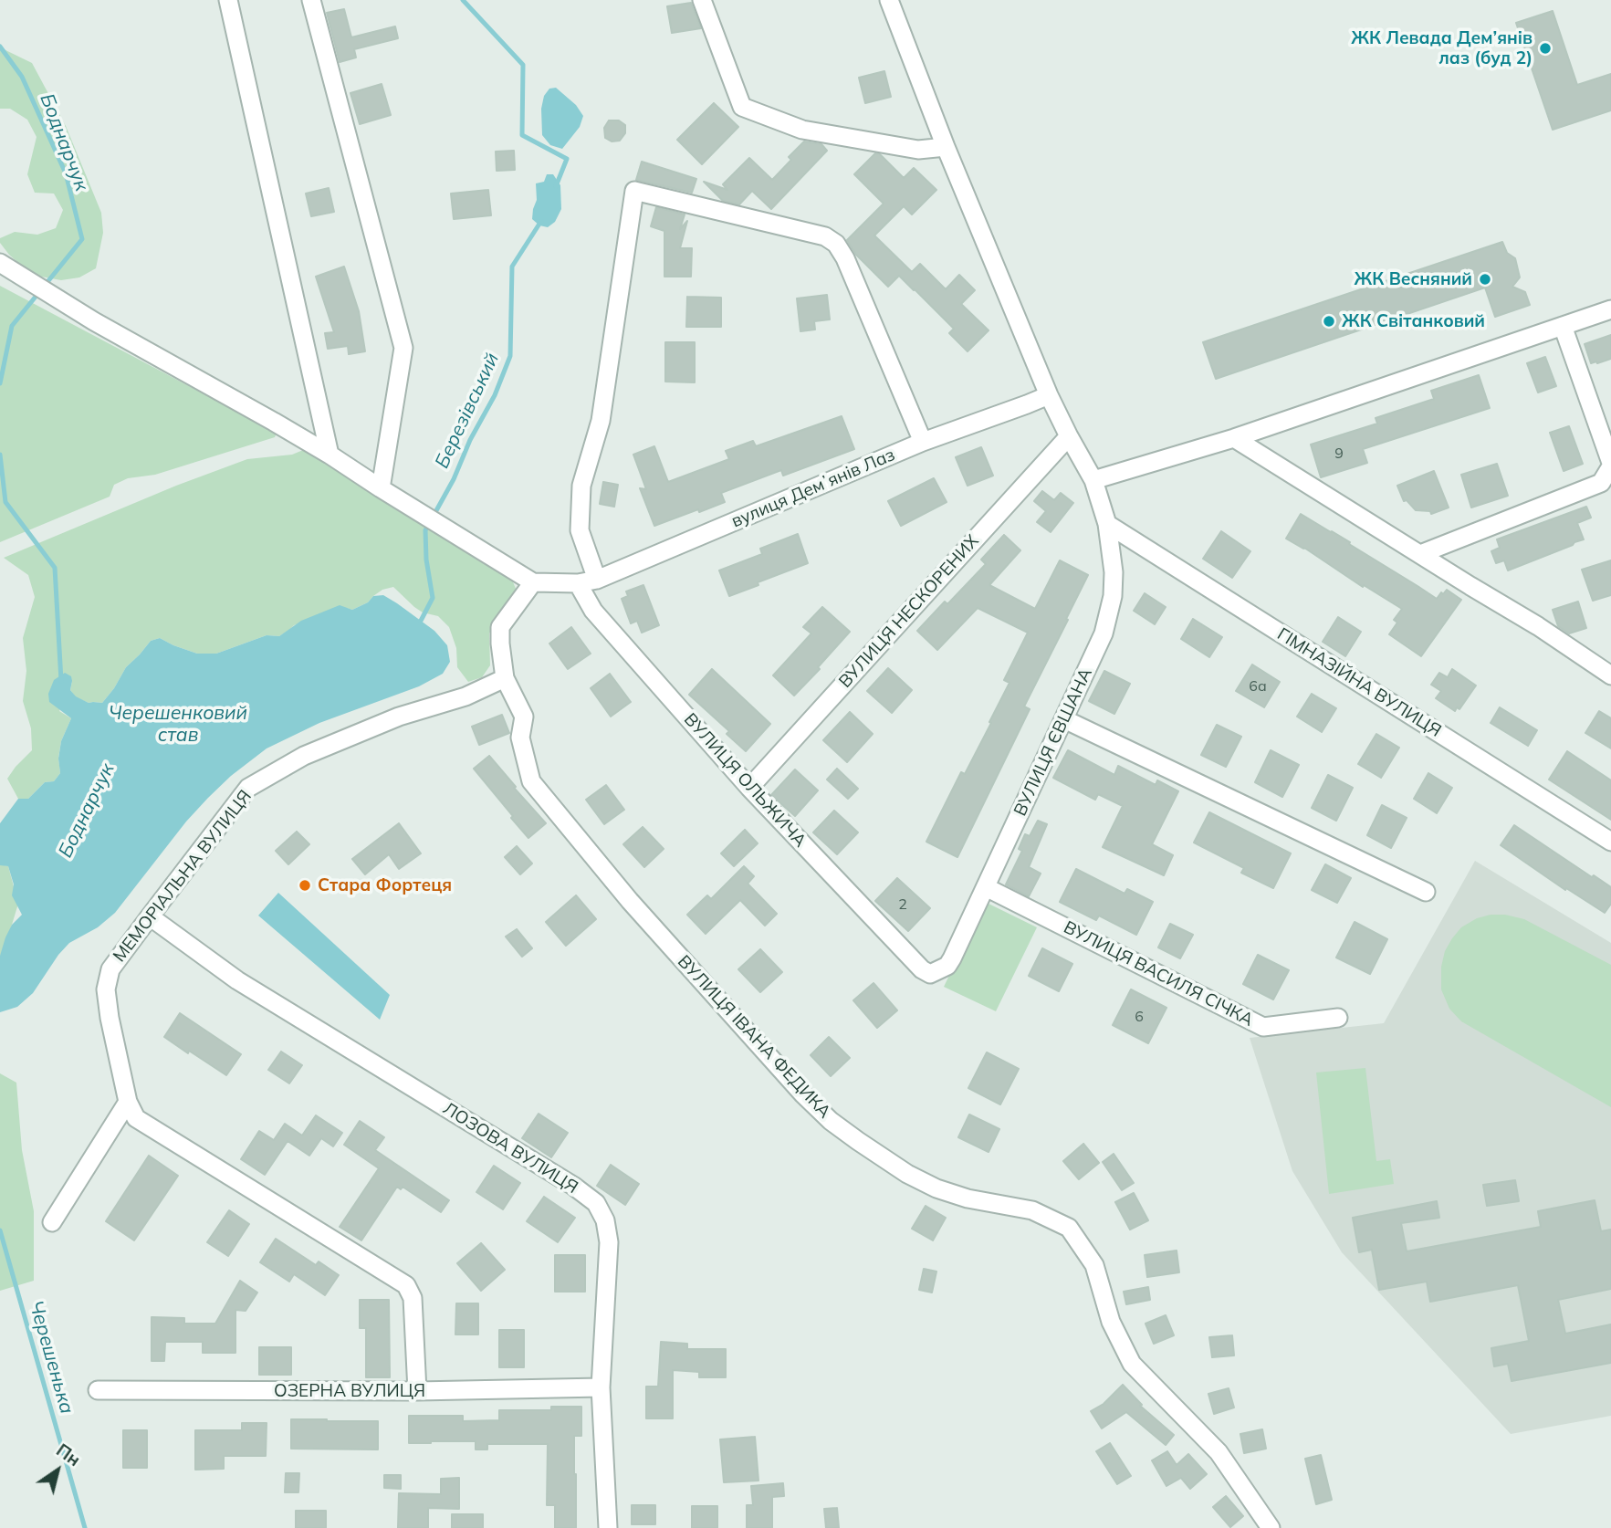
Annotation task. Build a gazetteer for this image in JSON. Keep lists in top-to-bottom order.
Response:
{
  "streets": {
    "street": [
      "вулиця Демʼянів Лаз",
      "ВУЛИЦЯ НЕСКОРЕНИХ",
      "ГІМНАЗІЙНА ВУЛИЦЯ",
      "ВУЛИЦЯ ЄВШАНА",
      "ВУЛИЦЯ ОЛЬЖИЧА",
      "МЕМОРІАЛЬНА ВУЛИЦЯ",
      "ВУЛИЦЯ ВАСИЛЯ СІЧКА",
      "ВУЛИЦЯ ІВАНА ФЕДИКА",
      "ЛОЗОВА ВУЛИЦЯ",
      "ОЗЕРНА ВУЛИЦЯ"
    ]
  },
  "crossings": [
    ["вулиця Демʼянів Лаз", "ВУЛИЦЯ ЄВШАНА"],
    ["вулиця Демʼянів Лаз", "ВУЛИЦЯ ОЛЬЖИЧА"],
    ["вулиця Демʼянів Лаз", "ВУЛИЦЯ ІВАНА ФЕДИКА"],
    ["ВУЛИЦЯ НЕСКОРЕНИХ", "ВУЛИЦЯ ЄВШАНА"],
    ["ВУЛИЦЯ НЕСКОРЕНИХ", "ВУЛИЦЯ ОЛЬЖИЧА"],
    ["ГІМНАЗІЙНА ВУЛИЦЯ", "ВУЛИЦЯ ЄВШАНА"],
    ["ВУЛИЦЯ ЄВШАНА", "ВУЛИЦЯ ОЛЬЖИЧА"],
    ["ВУЛИЦЯ ЄВШАНА", "ВУЛИЦЯ ВАСИЛЯ СІЧКА"],
    ["МЕМОРІАЛЬНА ВУЛИЦЯ", "ВУЛИЦЯ ІВАНА ФЕДИКА"],
    ["МЕМОРІАЛЬНА ВУЛИЦЯ", "ЛОЗОВА ВУЛИЦЯ"],
    ["МЕМОРІАЛЬНА ВУЛИЦЯ", "ОЗЕРНА ВУЛИЦЯ"],
    ["ЛОЗОВА ВУЛИЦЯ", "ОЗЕРНА ВУЛИЦЯ"]
  ],
  "water": [
    "Боднарчук",
    "Березівський",
    "Черешенковий став",
    "Черешенька"
  ],
  "places": [
    "ЖК Левада Дем’янів лаз (буд 2)",
    "ЖК Весняний",
    "ЖК Світанковий",
    "Стара Фортеця"
  ],
  "house_numbers": [
    "9",
    "6а",
    "2",
    "6"
  ],
  "north": "top right"
}
